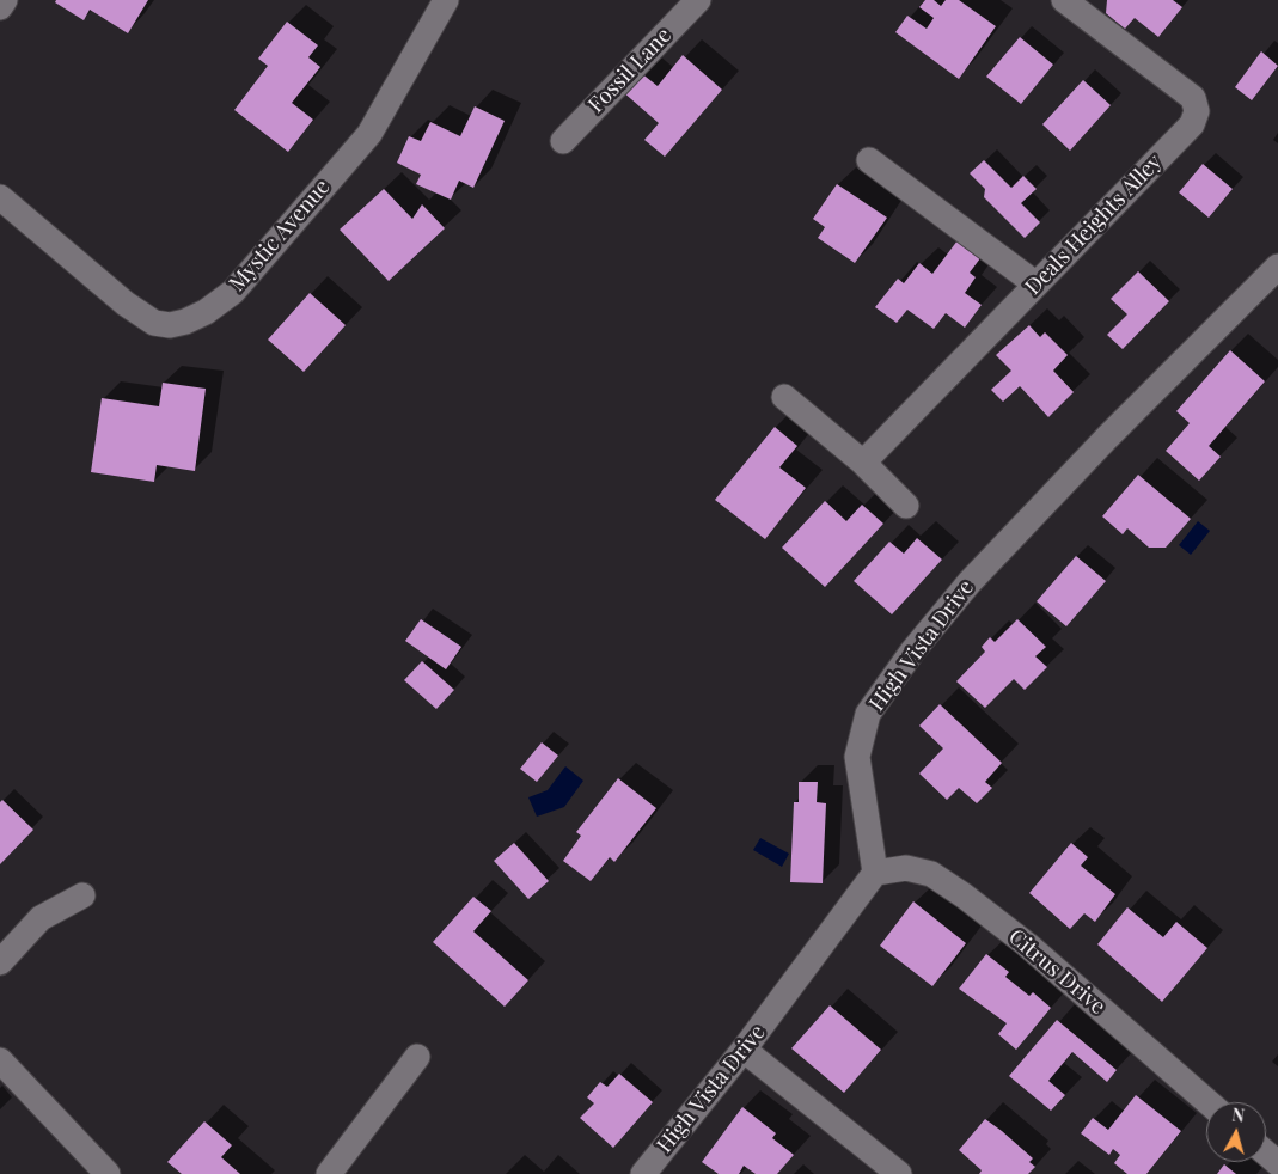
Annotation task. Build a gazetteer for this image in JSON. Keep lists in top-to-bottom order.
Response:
{
  "streets": {
    "street": [
      "Fossil Lane",
      "Deals Heights Alley",
      "Mystic Avenue",
      "High Vista Drive",
      "Citrus Drive"
    ]
  },
  "crossings": [
    ["High Vista Drive", "Citrus Drive"]
  ],
  "north": "top"
}
